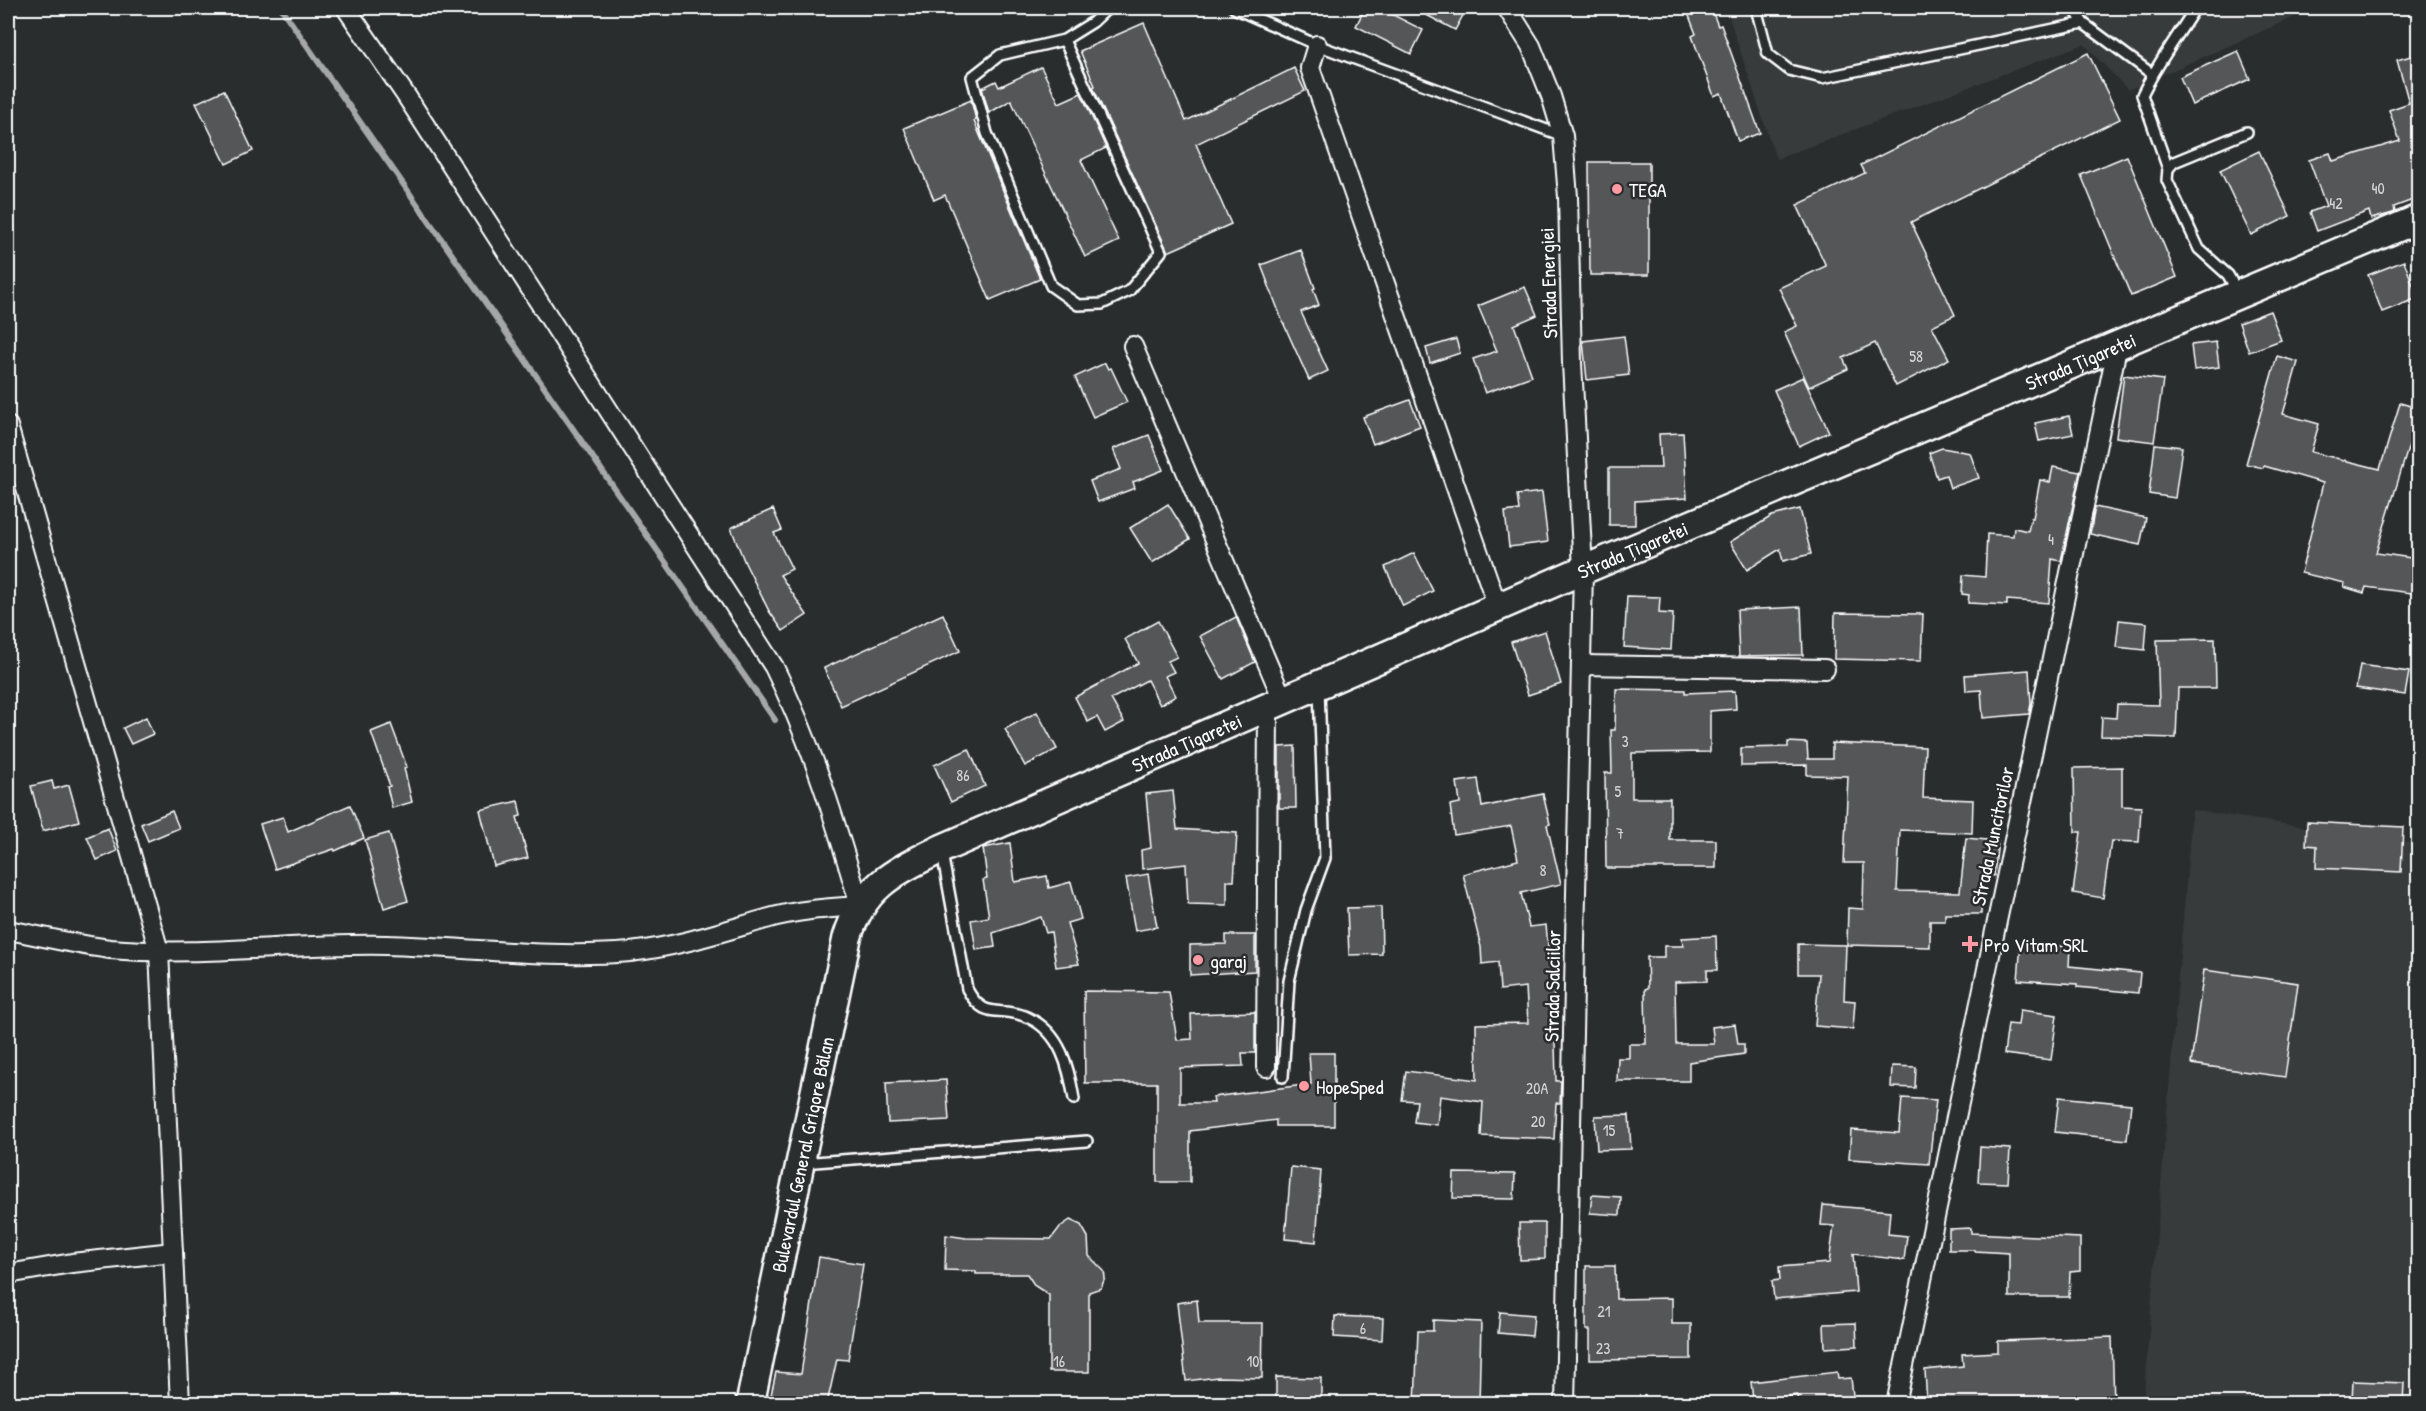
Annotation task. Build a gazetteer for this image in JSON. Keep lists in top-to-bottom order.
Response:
{
  "streets": {
    "main road": ["Strada Țigaretei", "Bulevardul General Grigore Bălan"],
    "street": ["Strada Energiei", "Strada Muncitorilor", "Strada Salciilor"]
  },
  "crossings": [
    ["Strada Energiei", "Strada Țigaretei"],
    ["Strada Energiei", "Strada Salciilor"],
    ["Strada Țigaretei", "Strada Muncitorilor"],
    ["Strada Țigaretei", "Strada Salciilor"],
    ["Strada Țigaretei", "Bulevardul General Grigore Bălan"]
  ],
  "places": {
    "other": ["TEGA", "garaj", "HopeSped"],
    "health": ["Pro Vitam SRL"]
  },
  "house_numbers": [
    "40",
    "42",
    "58",
    "4",
    "3",
    "86",
    "5",
    "7",
    "8",
    "20A",
    "20",
    "15",
    "21",
    "6",
    "23",
    "16",
    "10"
  ]
}
